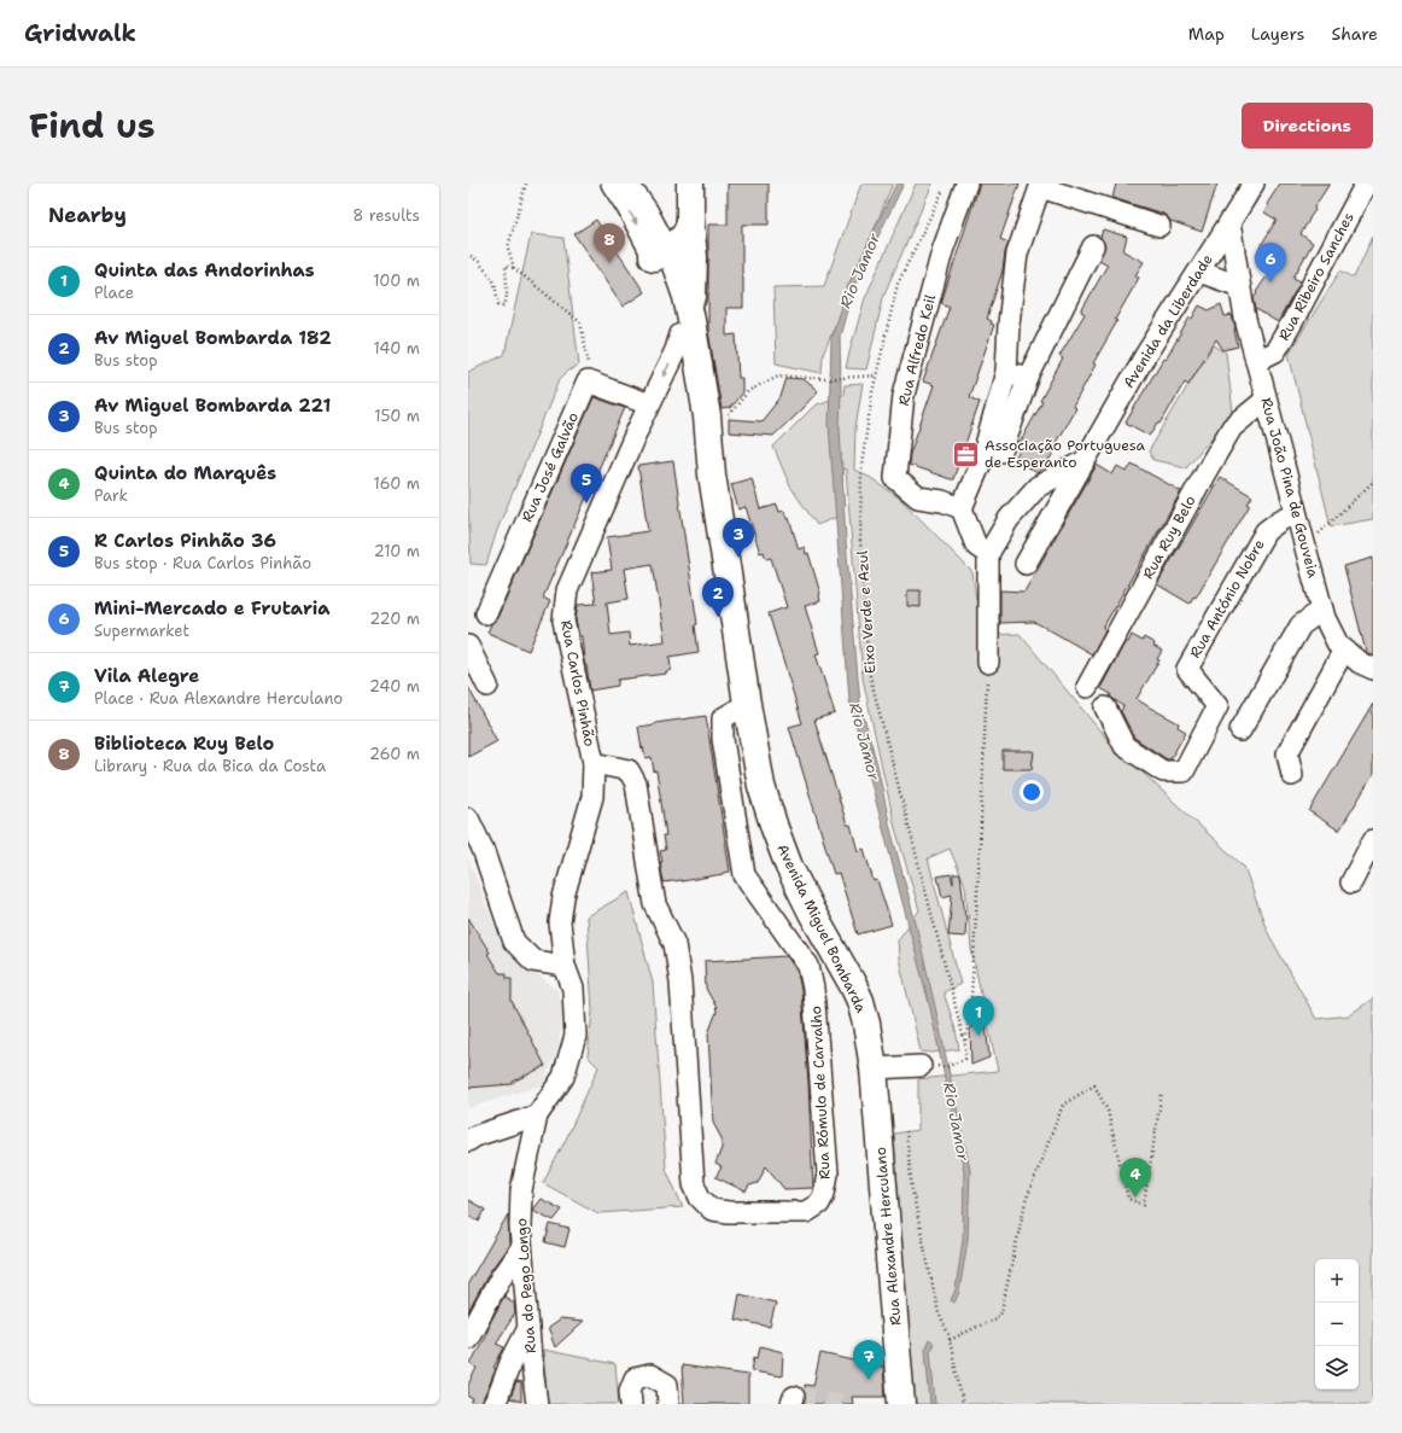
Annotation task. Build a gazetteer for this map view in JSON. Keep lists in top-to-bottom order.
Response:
{
  "streets": {
    "main road": ["Avenida Miguel Bombarda", "Rua Alexandre Herculano"],
    "street": [
      "Rua Ribeiro Sanches",
      "Avenida da Liberdade",
      "Rua Alfredo Keil",
      "Rua José Galvão",
      "Rua João Pina de Gouveia",
      "Rua Ruy Belo",
      "Rua António Nobre",
      "Rua Carlos Pinhão",
      "Rua Rómulo de Carvalho",
      "Rua do Pego Longo"
    ],
    "path": ["Eixo Verde e Azul"]
  },
  "crossings": [
    ["Rua Ribeiro Sanches", "Rua João Pina de Gouveia"],
    ["Avenida da Liberdade", "Rua João Pina de Gouveia"],
    ["Rua João Pina de Gouveia", "Rua Ruy Belo"],
    ["Rua João Pina de Gouveia", "Rua António Nobre"],
    ["Rua Carlos Pinhão", "Avenida Miguel Bombarda"],
    ["Rua Carlos Pinhão", "Rua Rómulo de Carvalho"],
    ["Rua Carlos Pinhão", "Rua do Pego Longo"],
    ["Avenida Miguel Bombarda", "Rua Rómulo de Carvalho"],
    ["Avenida Miguel Bombarda", "Rua Alexandre Herculano"]
  ],
  "water": ["Rio Jamor"],
  "places": {
    "office": ["Associação Portuguesa de Esperanto"]
  },
  "page": {
    "header": "Gridwalk",
    "nav": ["Map", "Layers", "Share"],
    "title": "Find us",
    "buttons": "Directions",
    "heading": ["Nearby", "8 results"],
    "pins": [
      "8",
      "6",
      "5",
      "3",
      "2",
      "1",
      "4",
      "7"
    ],
    "list": [
      {
        "mark": "1",
        "name": "Quinta das Andorinhas",
        "note": "Place",
        "value": "100 m"
      },
      {
        "mark": "2",
        "name": "Av Miguel Bombarda 182",
        "note": "Bus stop",
        "value": "140 m"
      },
      {
        "mark": "3",
        "name": "Av Miguel Bombarda 221",
        "note": "Bus stop",
        "value": "150 m"
      },
      {
        "mark": "4",
        "name": "Quinta do Marquês",
        "note": "Park",
        "value": "160 m"
      },
      {
        "mark": "5",
        "name": "R Carlos Pinhão 36",
        "note": "Bus stop · Rua Carlos Pinhão",
        "value": "210 m"
      },
      {
        "mark": "6",
        "name": "Mini-Mercado e Frutaria",
        "note": "Supermarket",
        "value": "220 m"
      },
      {
        "mark": "7",
        "name": "Vila Alegre",
        "note": "Place · Rua Alexandre Herculano",
        "value": "240 m"
      },
      {
        "mark": "8",
        "name": "Biblioteca Ruy Belo",
        "note": "Library · Rua da Bica da Costa",
        "value": "260 m"
      }
    ],
    "map_buttons": ["+", "−"]
  }
}
